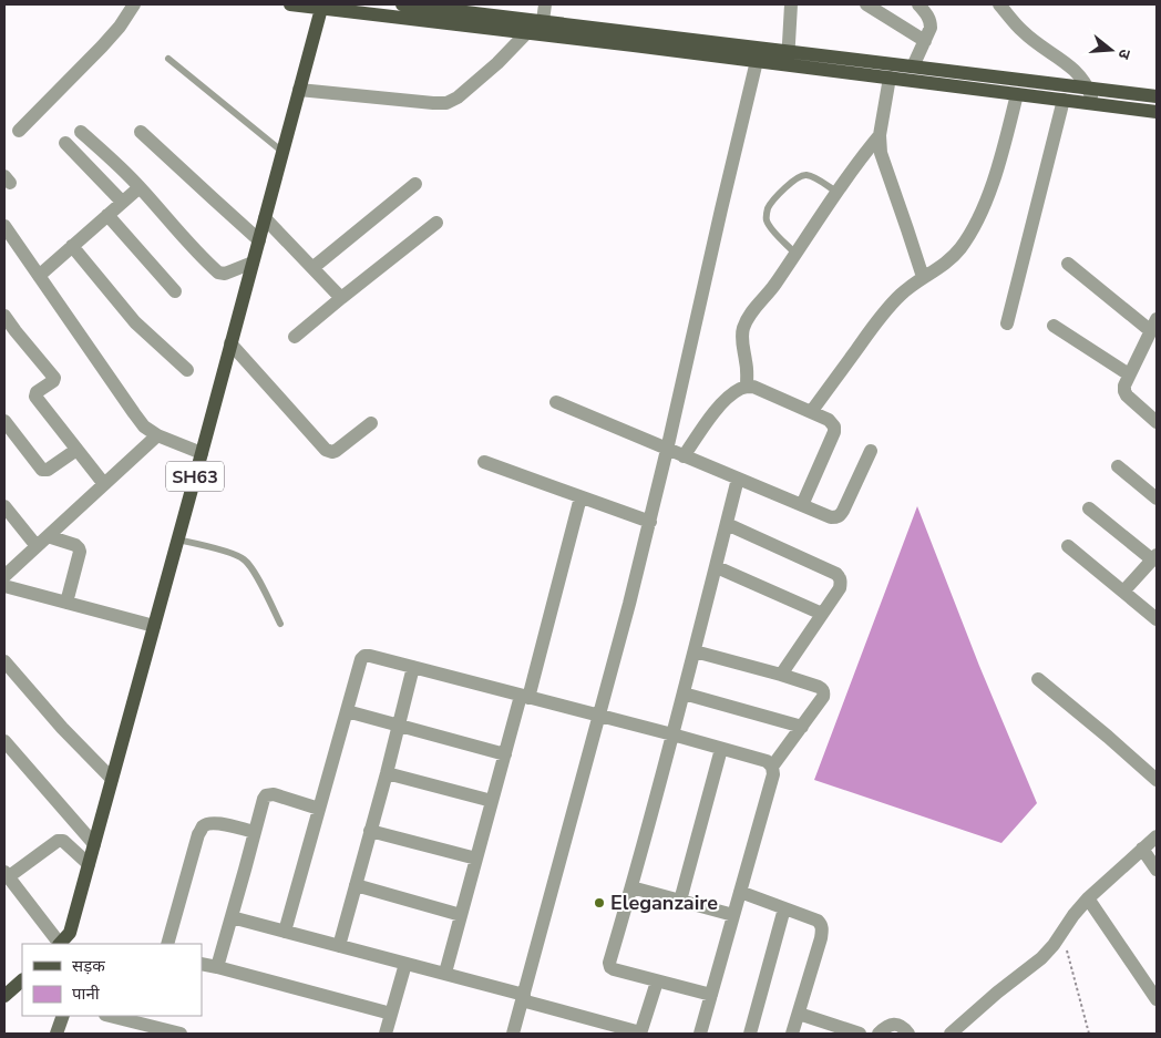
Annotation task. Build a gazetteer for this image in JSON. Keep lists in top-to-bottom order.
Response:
{
  "streets": {
    "main road": ["SH63"]
  },
  "places": ["Eleganzaire"],
  "legend": ["सड़क", "पानी"],
  "north": "right"
}
